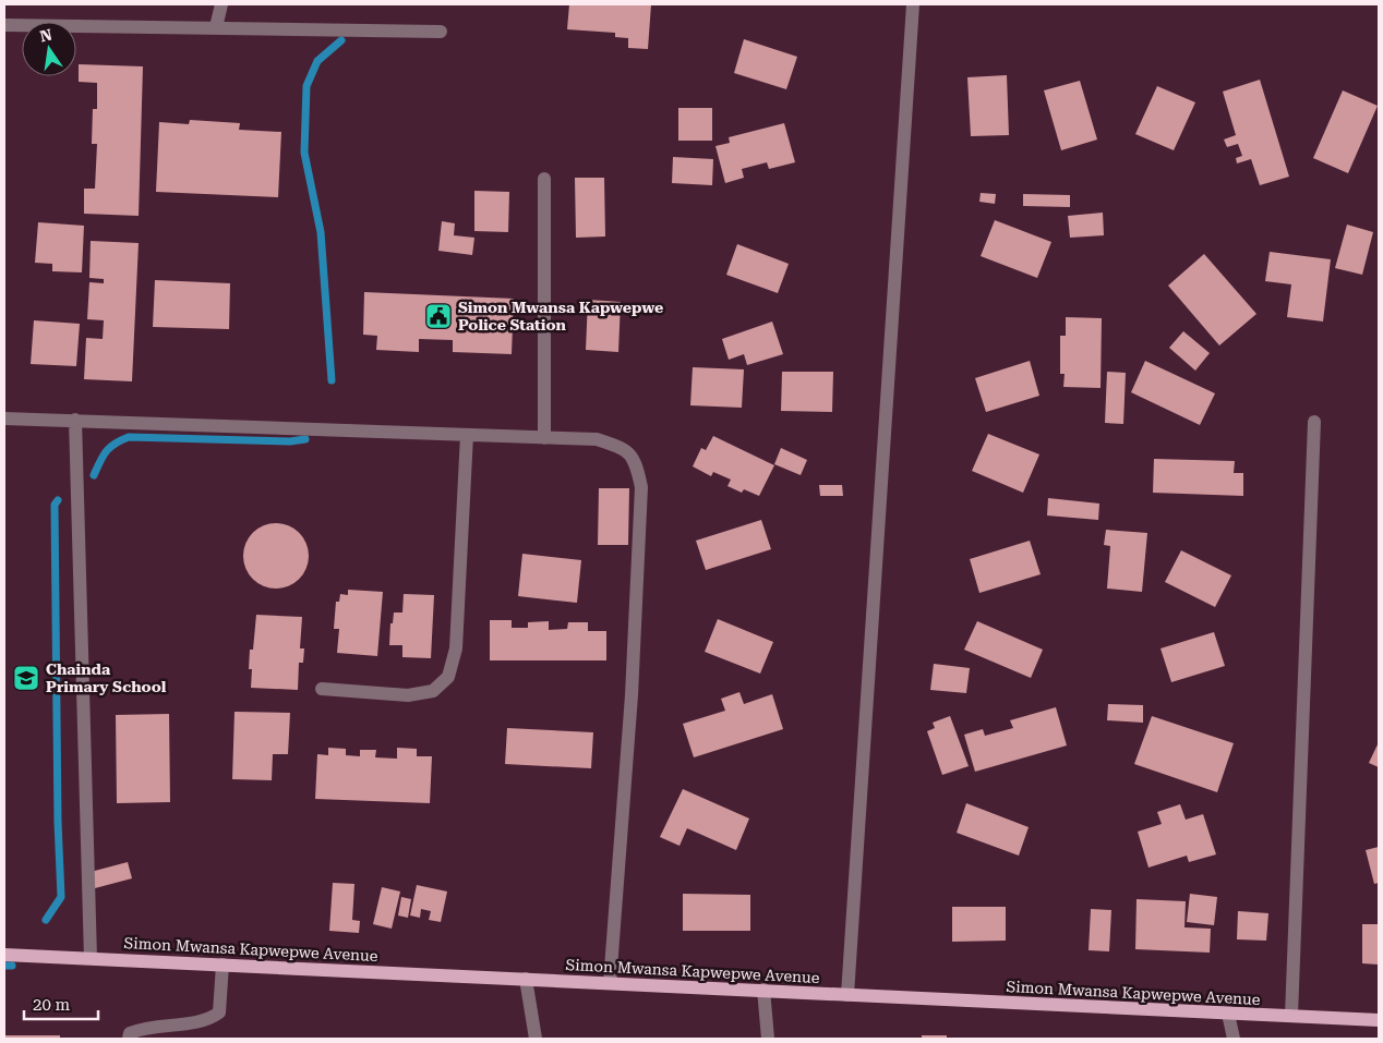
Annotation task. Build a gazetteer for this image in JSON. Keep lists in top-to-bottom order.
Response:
{
  "streets": {
    "main road": ["Simon Mwansa Kapwepwe Avenue"]
  },
  "places": {
    "public building": ["Simon Mwansa Kapwepwe Police Station"],
    "school or university": ["Chainda Primary School"]
  },
  "scale_bar": "20 m",
  "north": "top"
}
